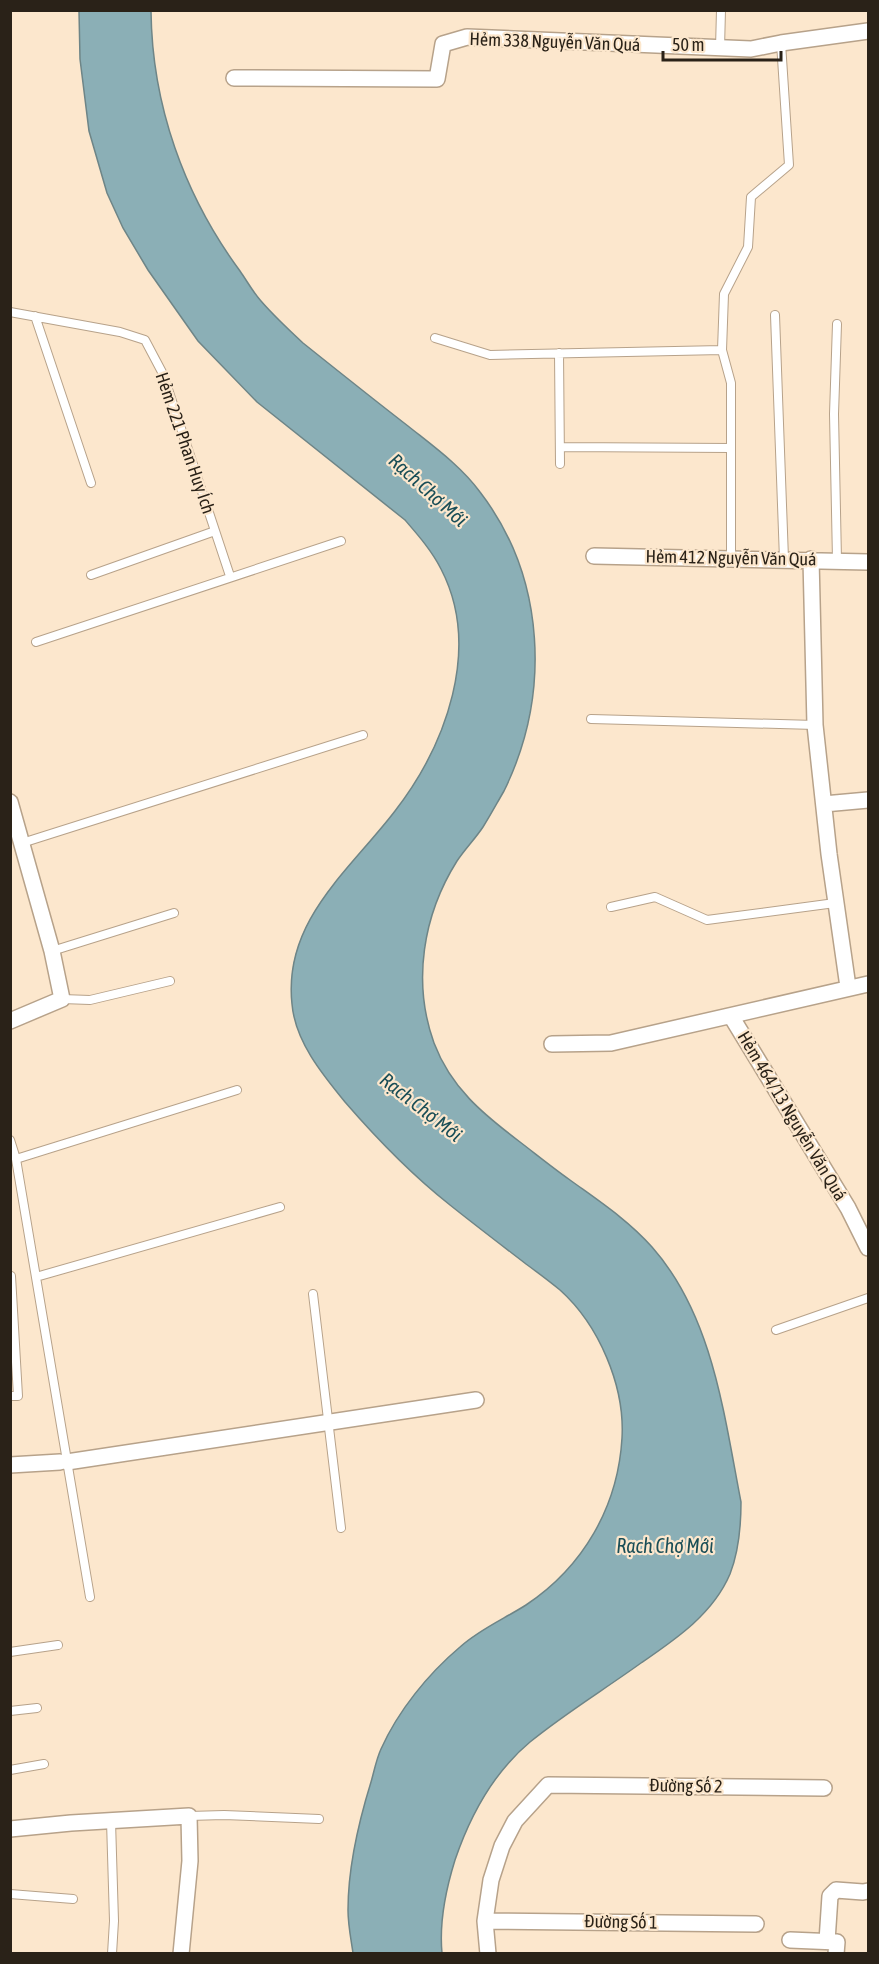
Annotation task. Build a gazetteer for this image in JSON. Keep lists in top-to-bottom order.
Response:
{
  "streets": {
    "street": [
      "Hẻm 338 Nguyễn Văn Quá",
      "Hẻm 412 Nguyễn Văn Quá",
      "Hẻm 464/13 Nguyễn Văn Quá",
      "Đường Số 2",
      "Đường Số 1"
    ],
    "lane": ["Hẻm 221 Phan Huy Ích"]
  },
  "crossings": [
    ["Đường Số 2", "Đường Số 1"]
  ],
  "water": ["Rạch Chợ Mới"],
  "scale_bar": "50 m"
}
